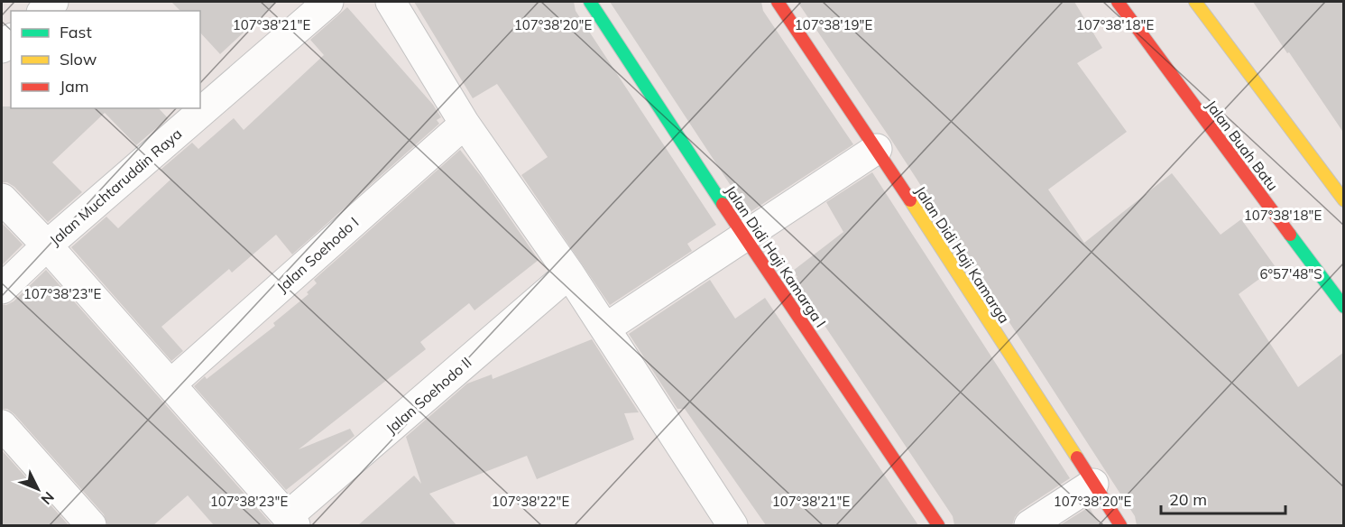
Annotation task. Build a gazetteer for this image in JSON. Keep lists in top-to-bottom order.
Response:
{
  "streets": {
    "street": [
      "Jalan Buah Batu",
      "Jalan Muchtaruddin Raya",
      "Jalan Soehodo I",
      "Jalan Didi Haji Kamarga",
      "Jalan Didi Haji Kamarga I",
      "Jalan Soehodo II"
    ]
  },
  "legend": ["Fast", "Slow", "Jam"],
  "scale_bar": "20 m",
  "north": "bottom right",
  "coordinates": [
    "107°38'19\"E",
    "107°38'21\"E",
    "107°38'20\"E",
    "107°38'18\"E",
    "6°57'48\"S",
    "107°38'23\"E",
    "107°38'22\"E"
  ]
}
